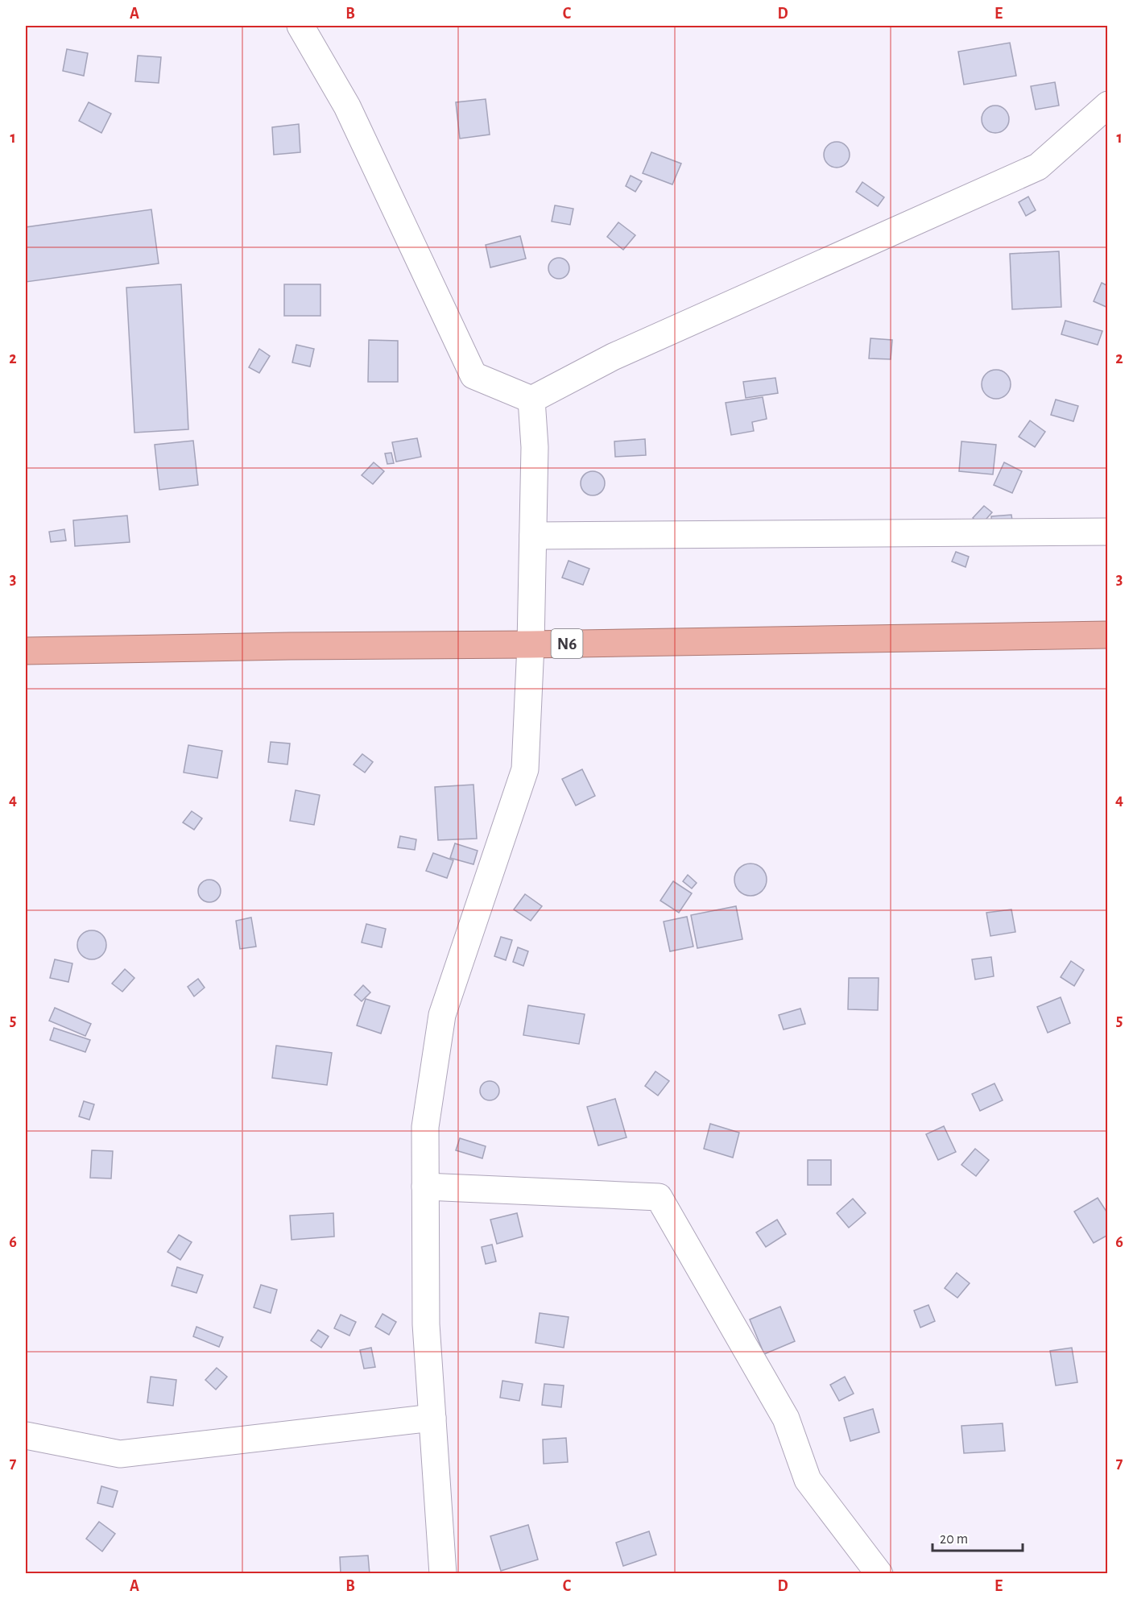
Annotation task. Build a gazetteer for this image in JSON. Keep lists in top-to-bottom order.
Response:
{
  "streets": {
    "highway": ["N6"]
  },
  "scale_bar": "20 m",
  "grid": {
    "columns": [
      "A",
      "B",
      "C",
      "D",
      "E"
    ],
    "rows": [
      "1",
      "2",
      "3",
      "4",
      "5",
      "6",
      "7"
    ]
  }
}
